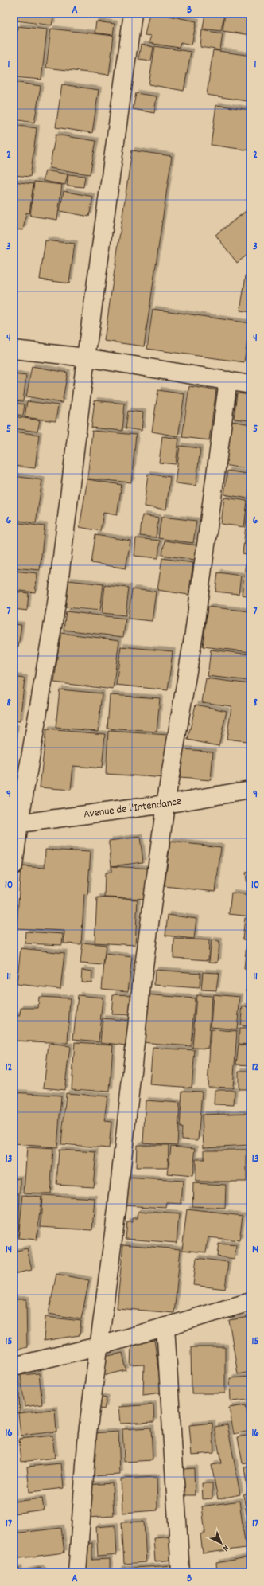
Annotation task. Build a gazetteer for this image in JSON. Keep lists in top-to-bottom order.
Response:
{
  "streets": {
    "street": ["Avenue de l'Intendance"]
  },
  "north": "bottom right",
  "grid": {
    "columns": ["A", "B"],
    "rows": [
      "1",
      "2",
      "3",
      "4",
      "5",
      "6",
      "7",
      "8",
      "9",
      "10",
      "11",
      "12",
      "13",
      "14",
      "15",
      "16",
      "17"
    ]
  }
}
